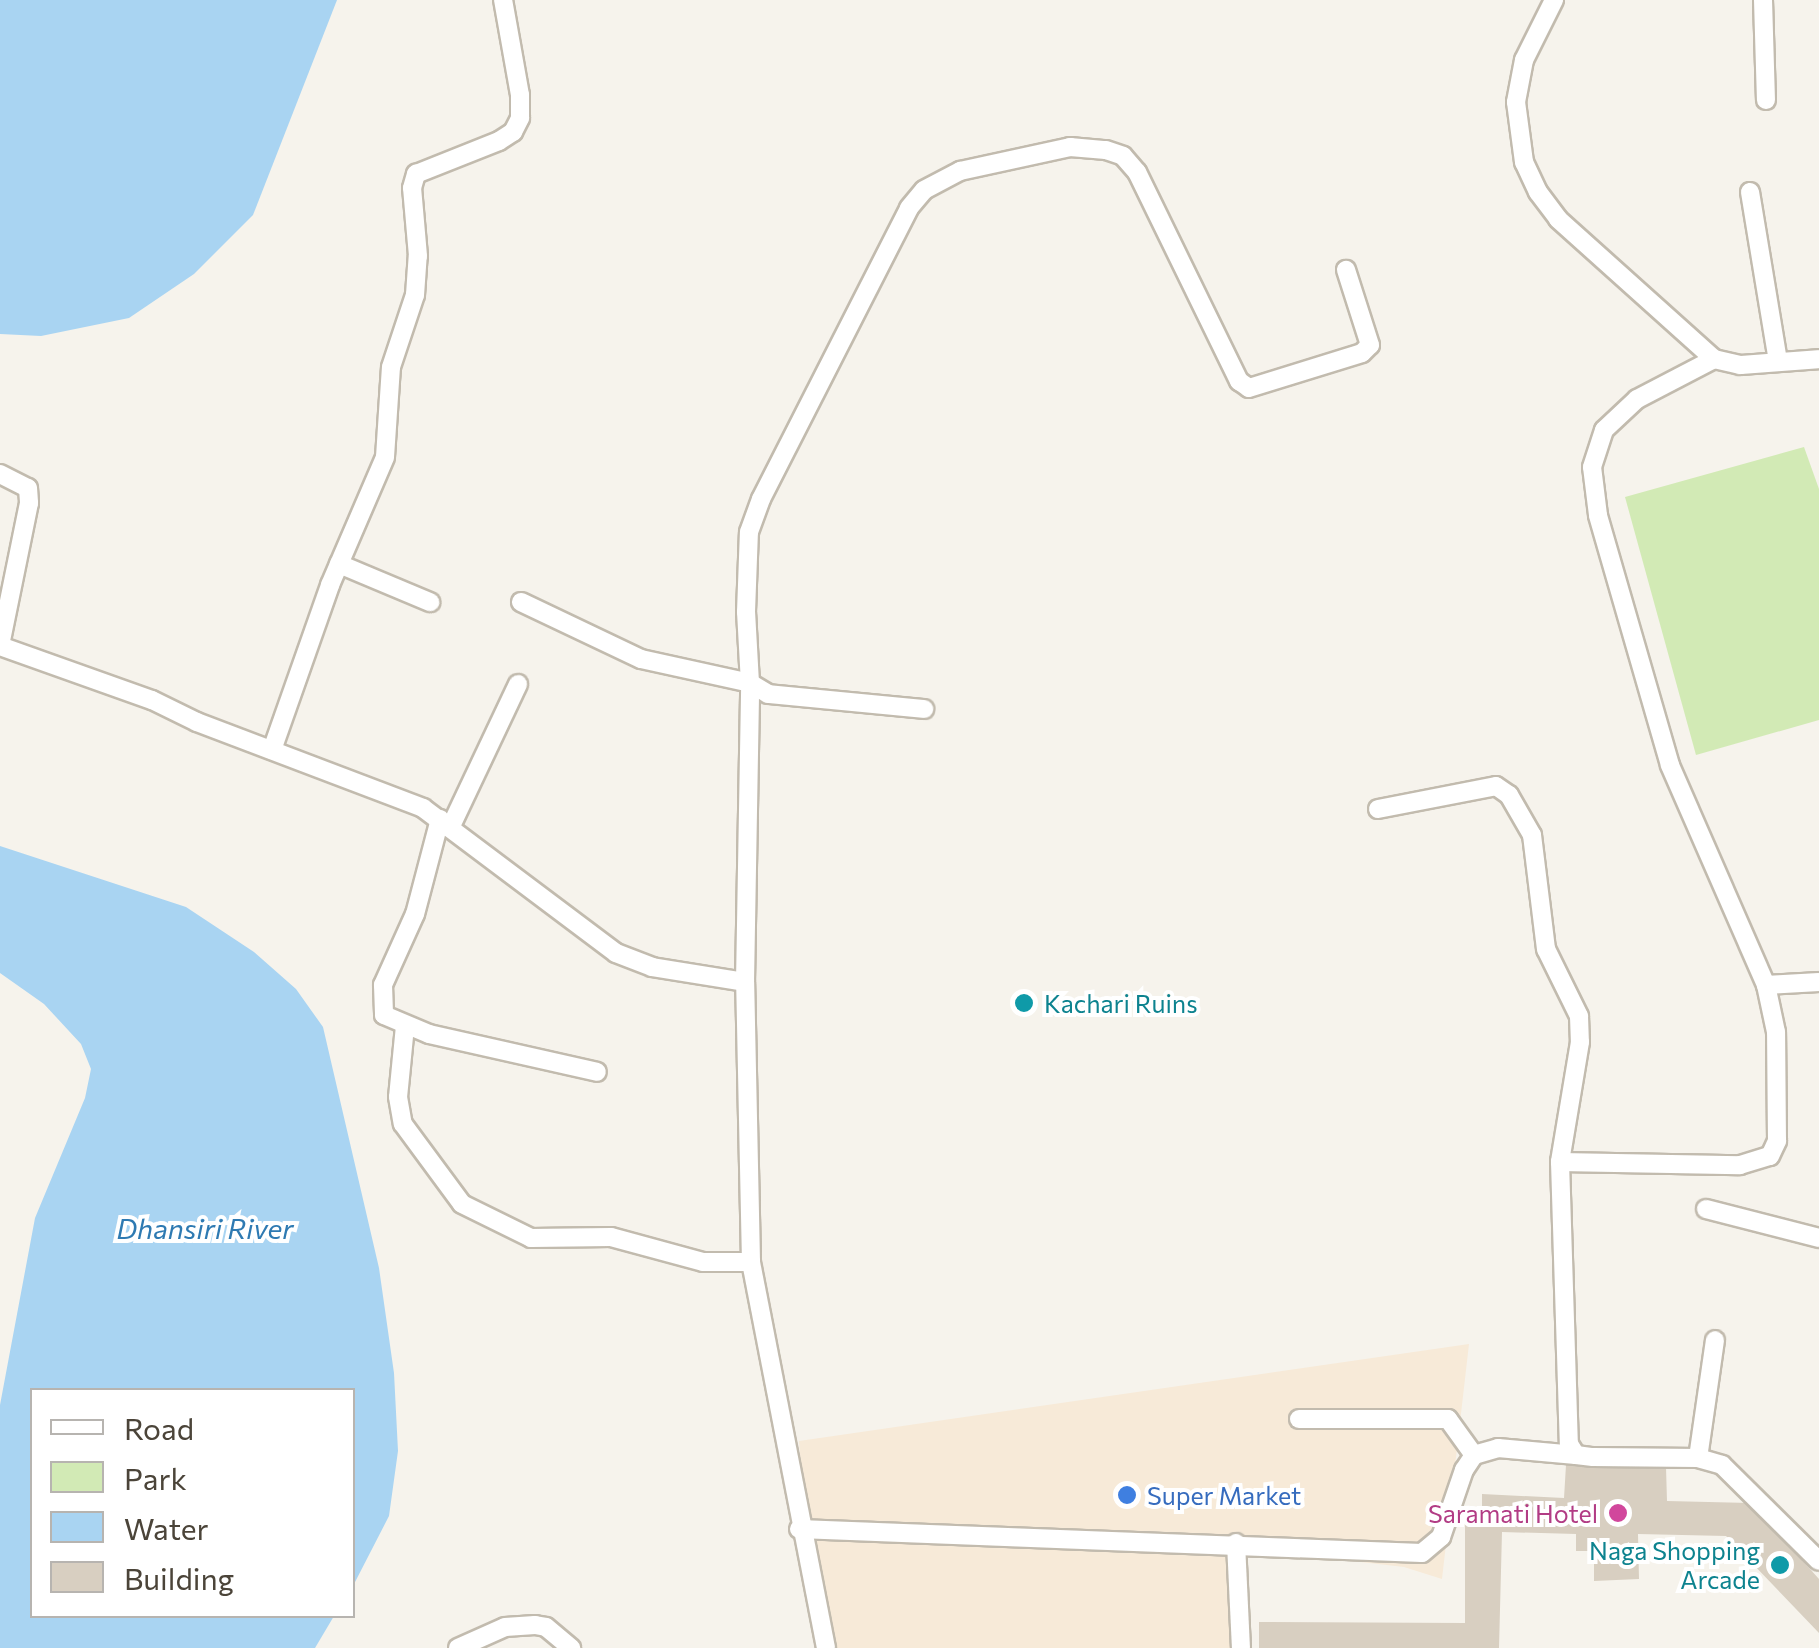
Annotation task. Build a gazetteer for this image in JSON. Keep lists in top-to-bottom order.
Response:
{
  "water": ["Dhansiri River"],
  "places": [
    "Kachari Ruins",
    "Super Market",
    "Saramati Hotel",
    "Naga Shopping Arcade"
  ],
  "legend": [
    "Road",
    "Park",
    "Water",
    "Building"
  ]
}
